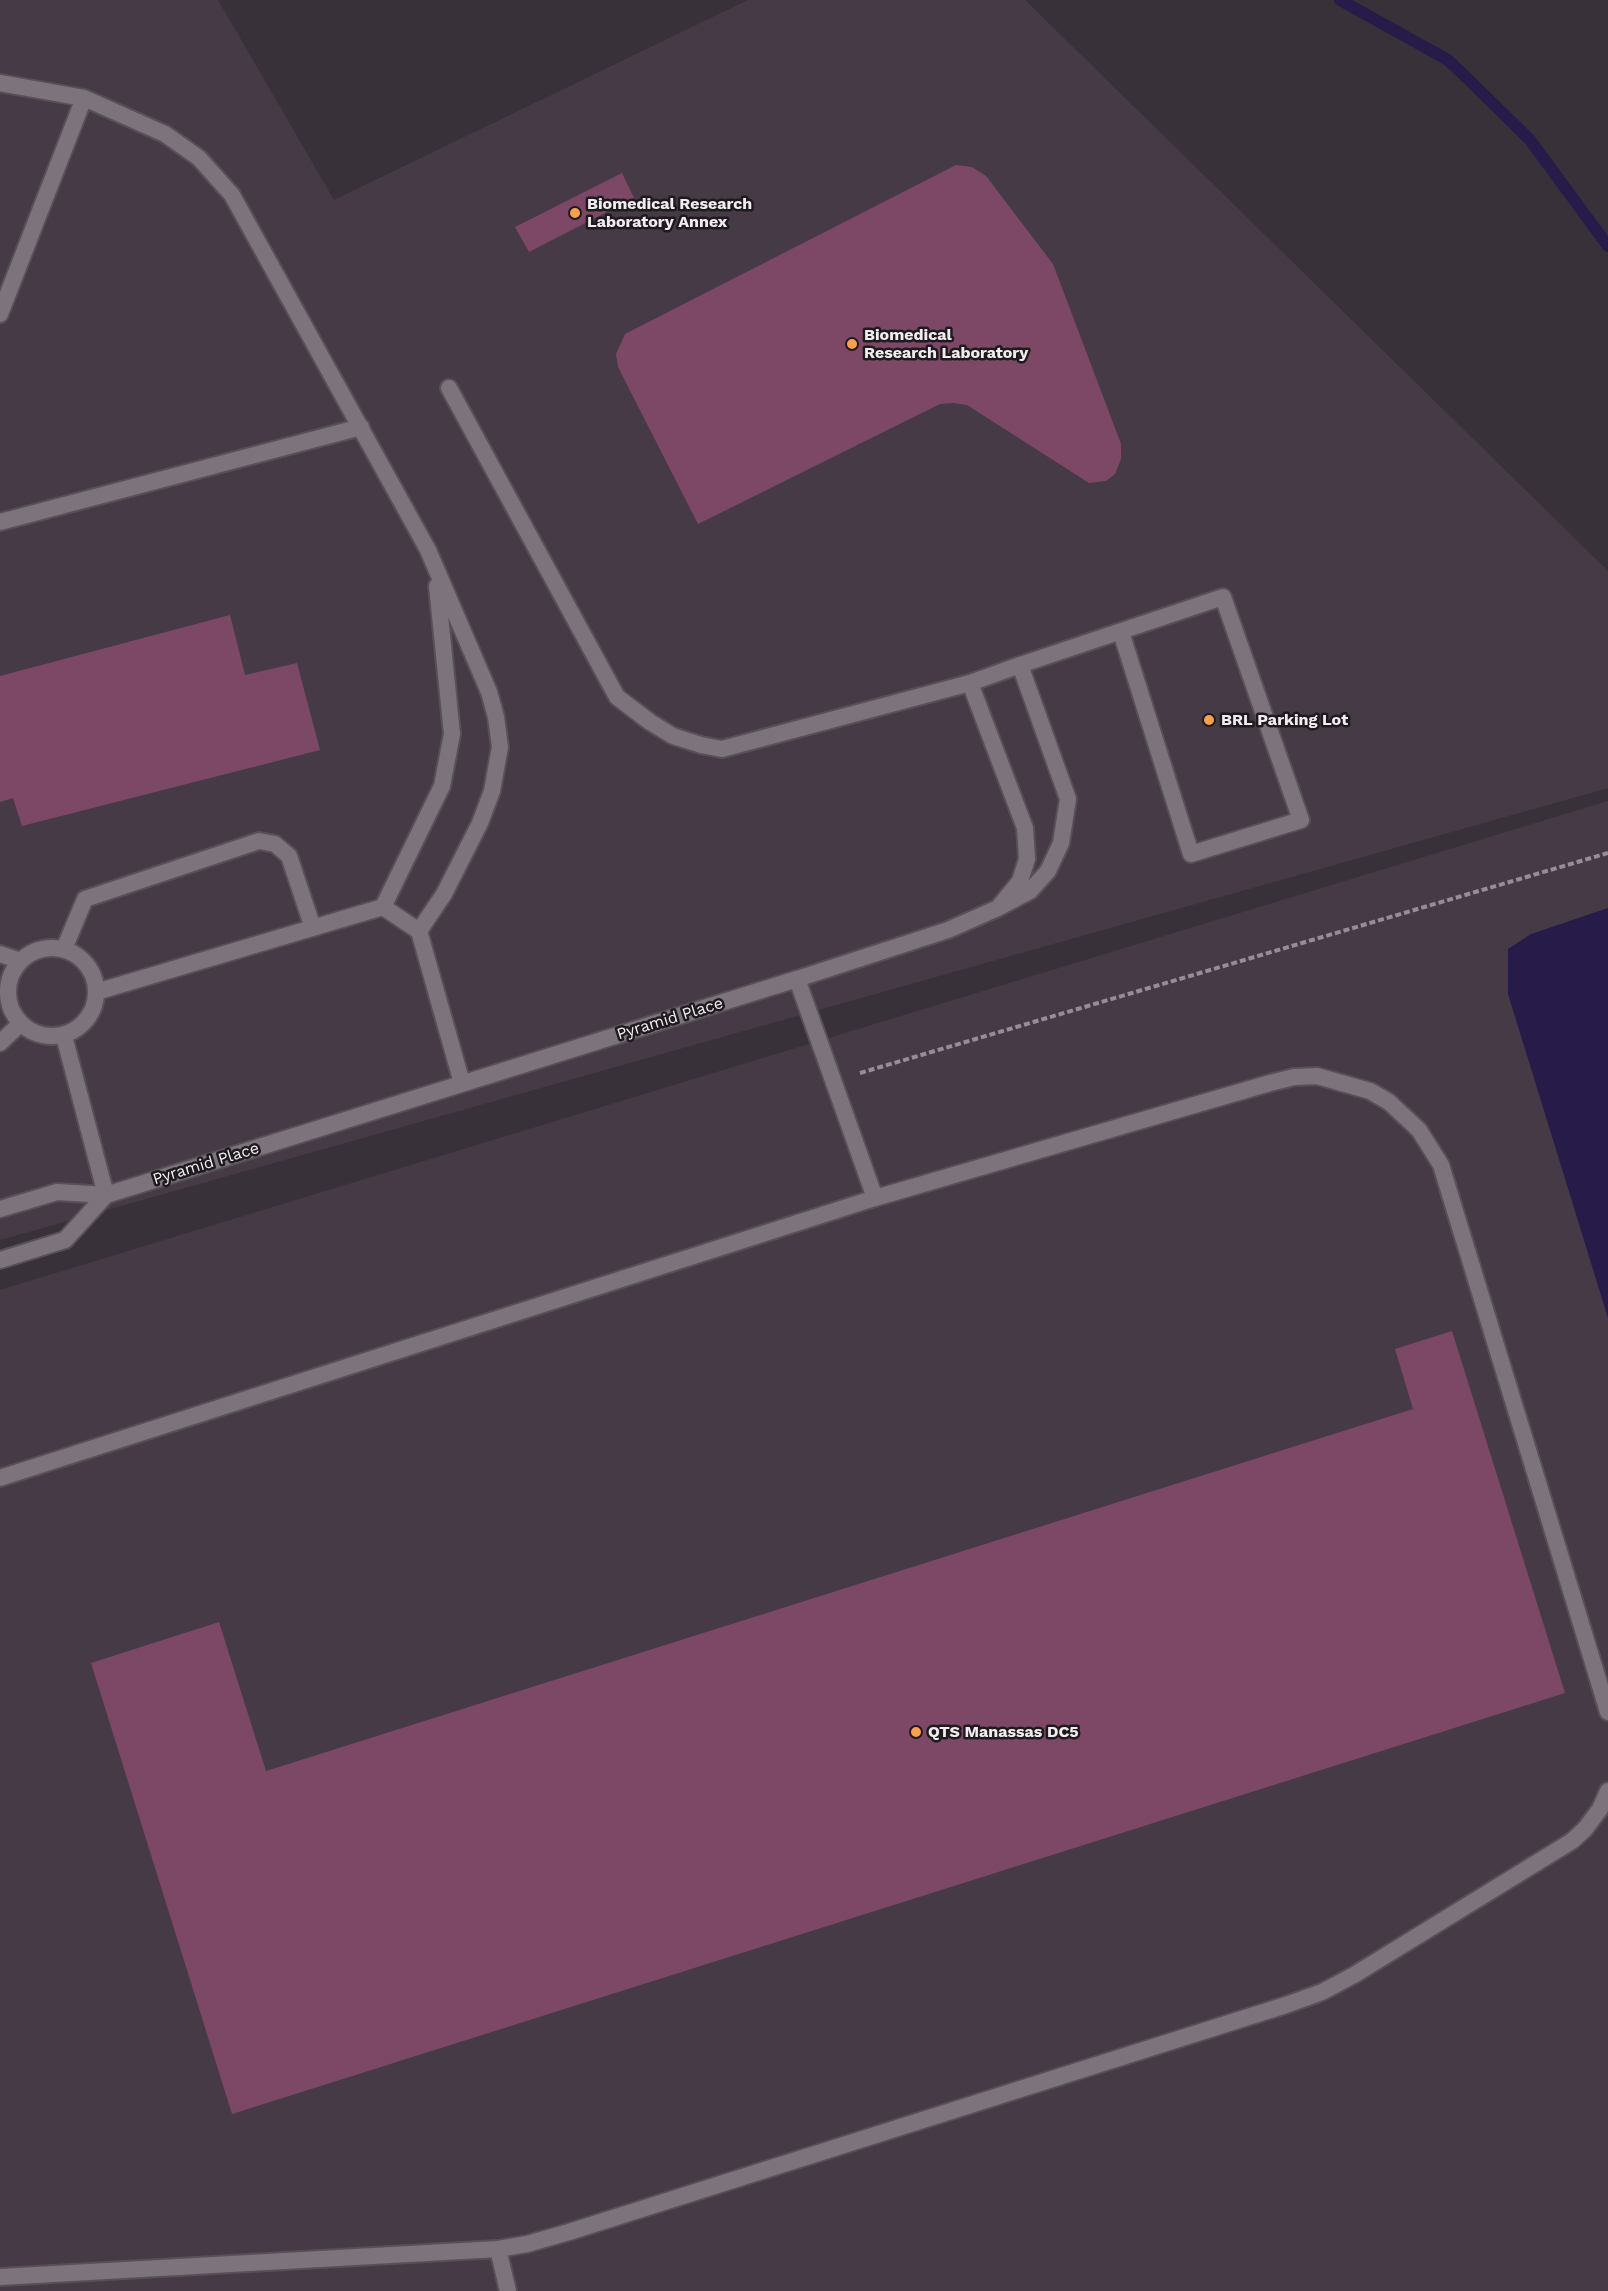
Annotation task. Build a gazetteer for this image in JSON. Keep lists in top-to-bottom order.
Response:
{
  "streets": {
    "street": ["Pyramid Place"]
  },
  "places": [
    "Biomedical Research Laboratory Annex",
    "Biomedical Research Laboratory",
    "BRL Parking Lot",
    "QTS Manassas DC5"
  ]
}
